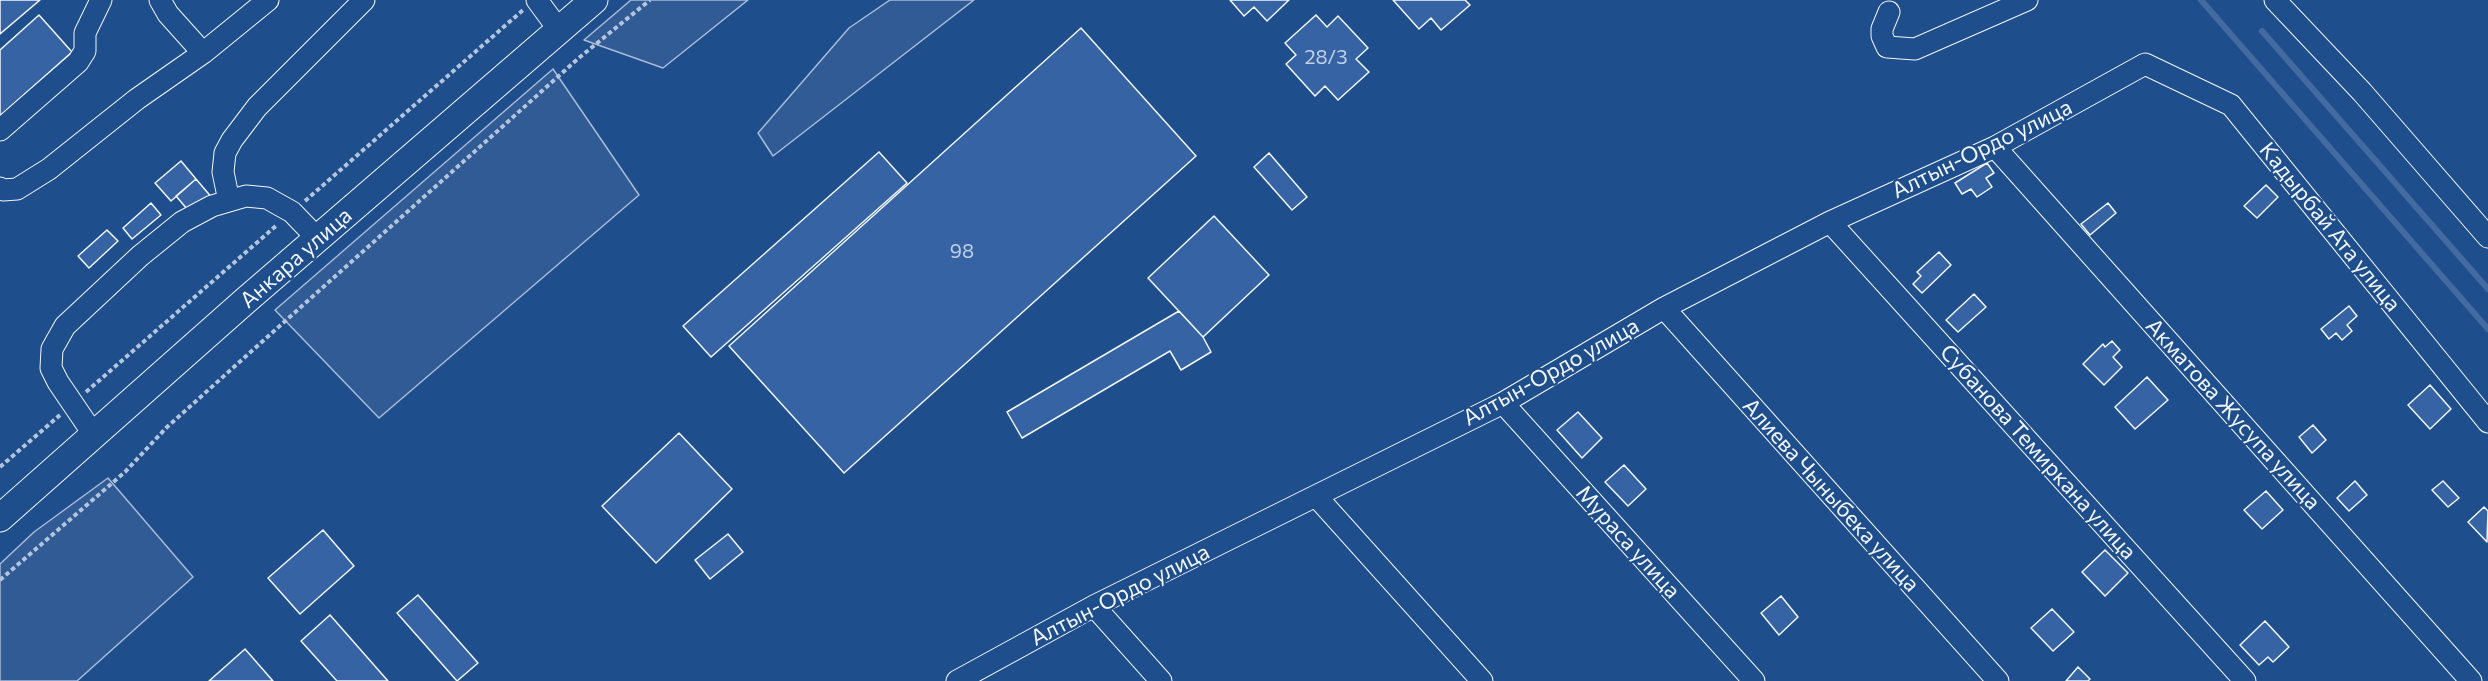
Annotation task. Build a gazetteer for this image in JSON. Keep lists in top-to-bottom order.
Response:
{
  "streets": {
    "main road": ["Анкара улица"],
    "street": [
      "Алтын-Ордо улица",
      "Кадырбай Ата улица",
      "Акматова Жусупа улица",
      "Субанова Темиркана улица",
      "Алиева Чыныбека улица",
      "Мураса улица"
    ]
  },
  "crossings": [
    ["Алтын-Ордо улица", "Кадырбай Ата улица"],
    ["Алтын-Ордо улица", "Акматова Жусупа улица"],
    ["Алтын-Ордо улица", "Субанова Темиркана улица"],
    ["Алтын-Ордо улица", "Алиева Чыныбека улица"],
    ["Алтын-Ордо улица", "Мураса улица"]
  ],
  "house_numbers": ["28/3", "98"]
}
